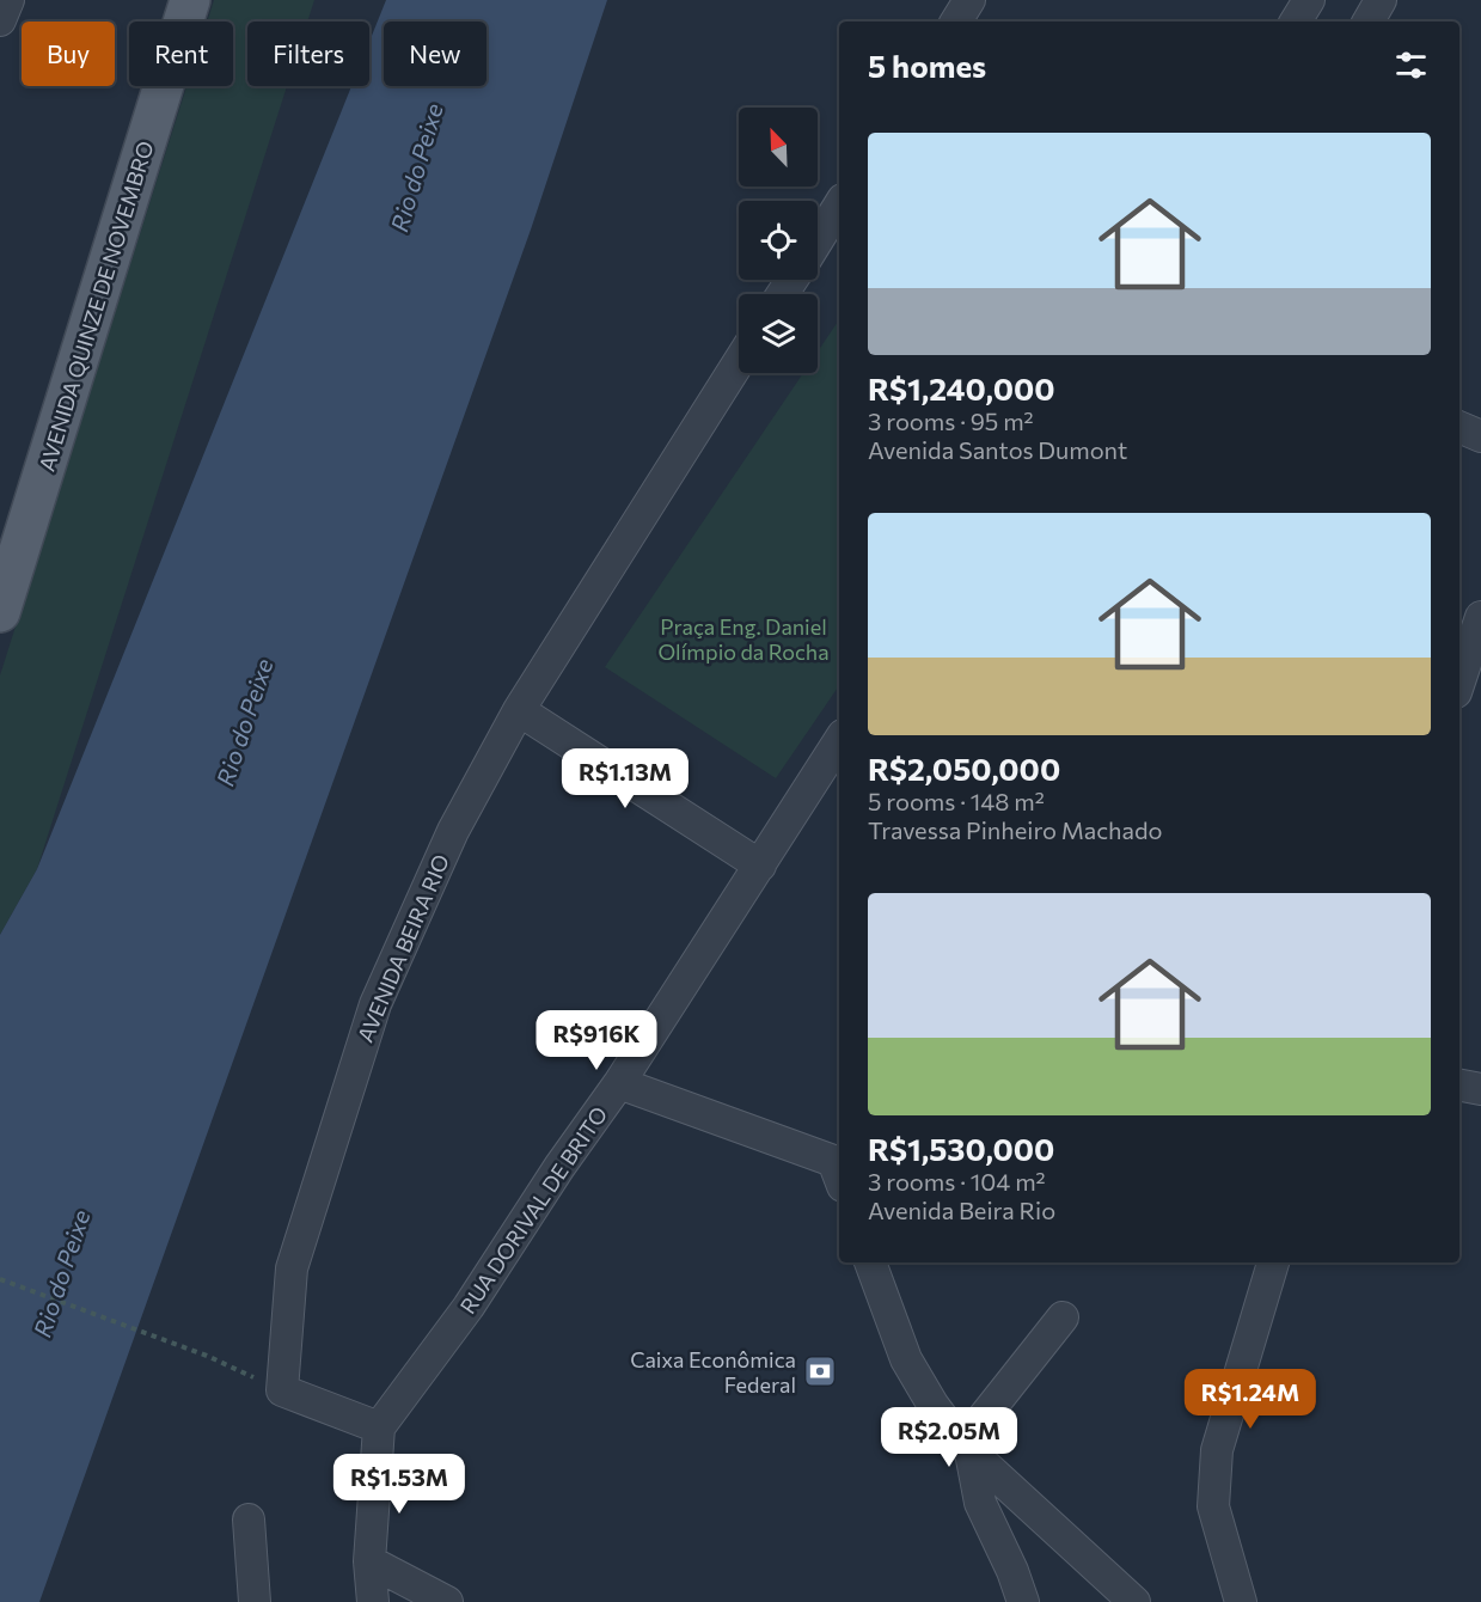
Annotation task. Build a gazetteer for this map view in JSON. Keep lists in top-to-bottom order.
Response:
{
  "streets": {
    "main road": ["AVENIDA QUINZE DE NOVEMBRO"],
    "street": ["AVENIDA BEIRA RIO", "RUA DORIVAL DE BRITO"]
  },
  "water": ["Rio do Peixe"],
  "parks": ["Praça Eng. Daniel Olímpio da Rocha"],
  "places": {
    "bank": ["Caixa Econômica Federal"]
  },
  "north": "top left",
  "page": {
    "chip": [
      "Buy",
      "Rent",
      "Filters",
      "New"
    ],
    "heading": "5 homes",
    "list": [
      {
        "name": "R$1,240,000",
        "note": "3 rooms · 95 m² · Avenida Santos Dumont"
      },
      {
        "name": "R$2,050,000",
        "note": "5 rooms · 148 m² · Travessa Pinheiro Machado"
      },
      {
        "name": "R$1,530,000",
        "note": "3 rooms · 104 m² · Avenida Beira Rio"
      }
    ],
    "price": [
      "R$1.13M",
      "R$916K",
      "R$1.24M",
      "R$2.05M",
      "R$1.53M"
    ]
  }
}
